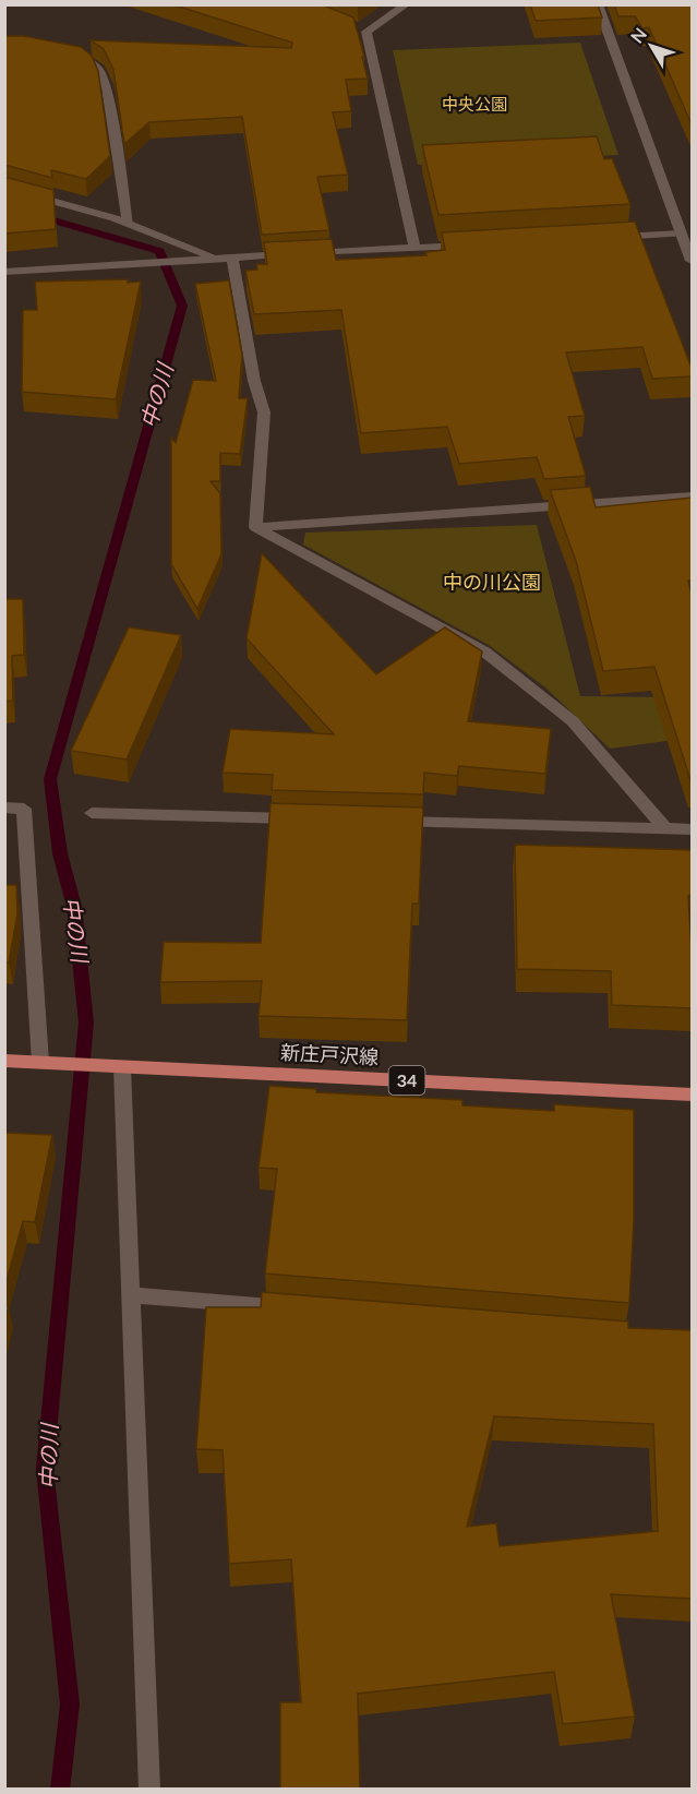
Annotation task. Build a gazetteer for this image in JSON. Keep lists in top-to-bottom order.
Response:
{
  "streets": {
    "main road": ["新庄戸沢線", "34"]
  },
  "water": ["中の川"],
  "parks": ["中央公園", "中の川公園"],
  "north": "top left"
}
